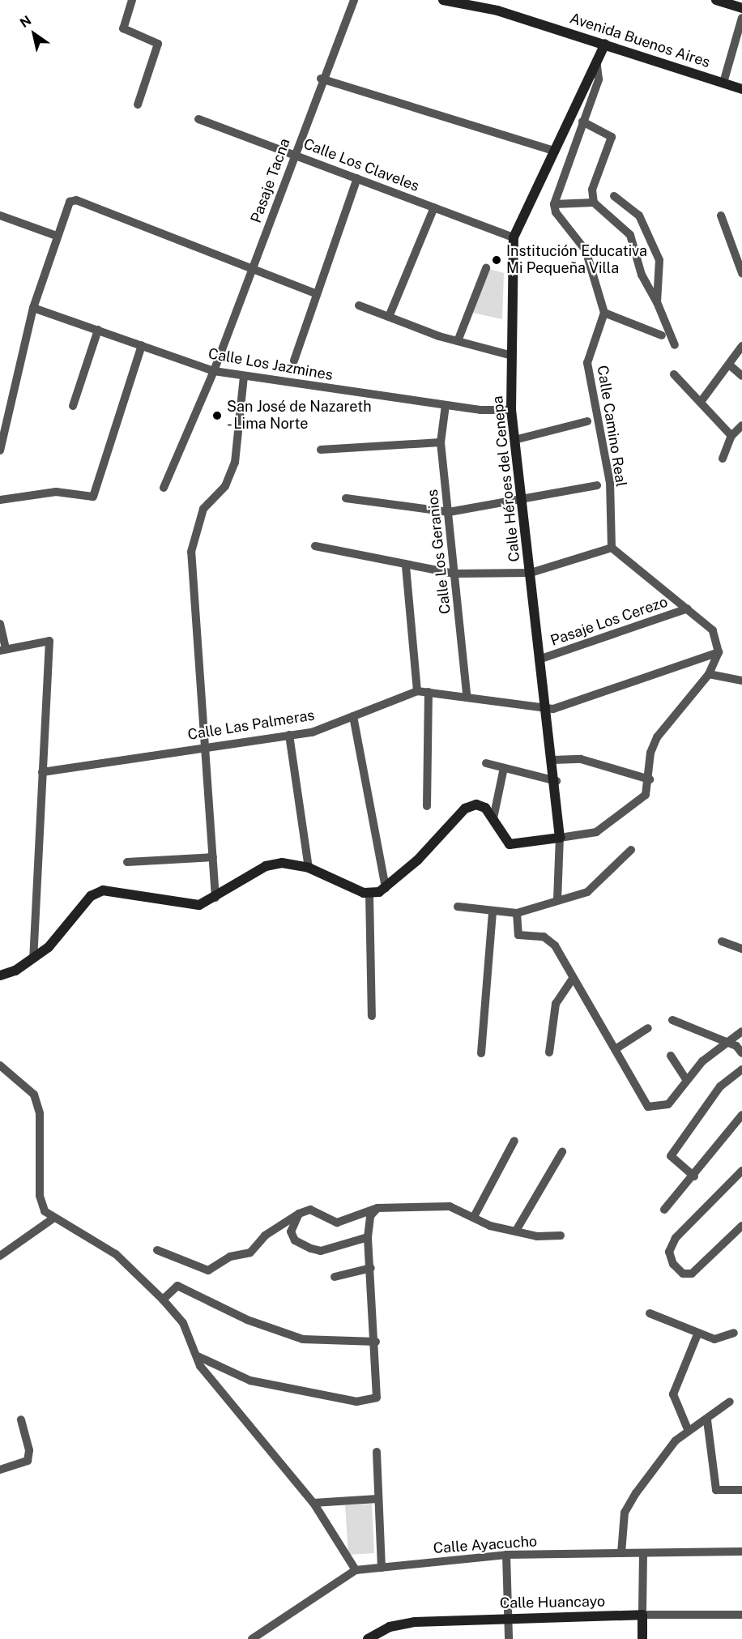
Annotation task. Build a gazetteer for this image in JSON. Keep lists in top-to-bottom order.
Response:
{
  "streets": {
    "street": [
      "Avenida Buenos Aires",
      "Calle Los Claveles",
      "Pasaje Tacna",
      "Calle Los Jazmines",
      "Calle Camino Real",
      "Calle Héroes del Cenepa",
      "Calle Los Geranios",
      "Pasaje Los Cerezo",
      "Calle Las Palmeras",
      "Calle Ayacucho",
      "Calle Huancayo"
    ]
  },
  "crossings": [
    ["Avenida Buenos Aires", "Calle Héroes del Cenepa"],
    ["Calle Los Claveles", "Pasaje Tacna"],
    ["Calle Los Claveles", "Calle Héroes del Cenepa"],
    ["Pasaje Tacna", "Calle Los Jazmines"],
    ["Calle Los Jazmines", "Calle Héroes del Cenepa"],
    ["Calle Los Jazmines", "Calle Los Geranios"],
    ["Calle Héroes del Cenepa", "Pasaje Los Cerezo"],
    ["Calle Héroes del Cenepa", "Calle Las Palmeras"],
    ["Calle Los Geranios", "Calle Las Palmeras"]
  ],
  "places": ["Institución Educativa Mi Pequeña Villa", "San José de Nazareth - Lima Norte"],
  "north": "top left"
}
